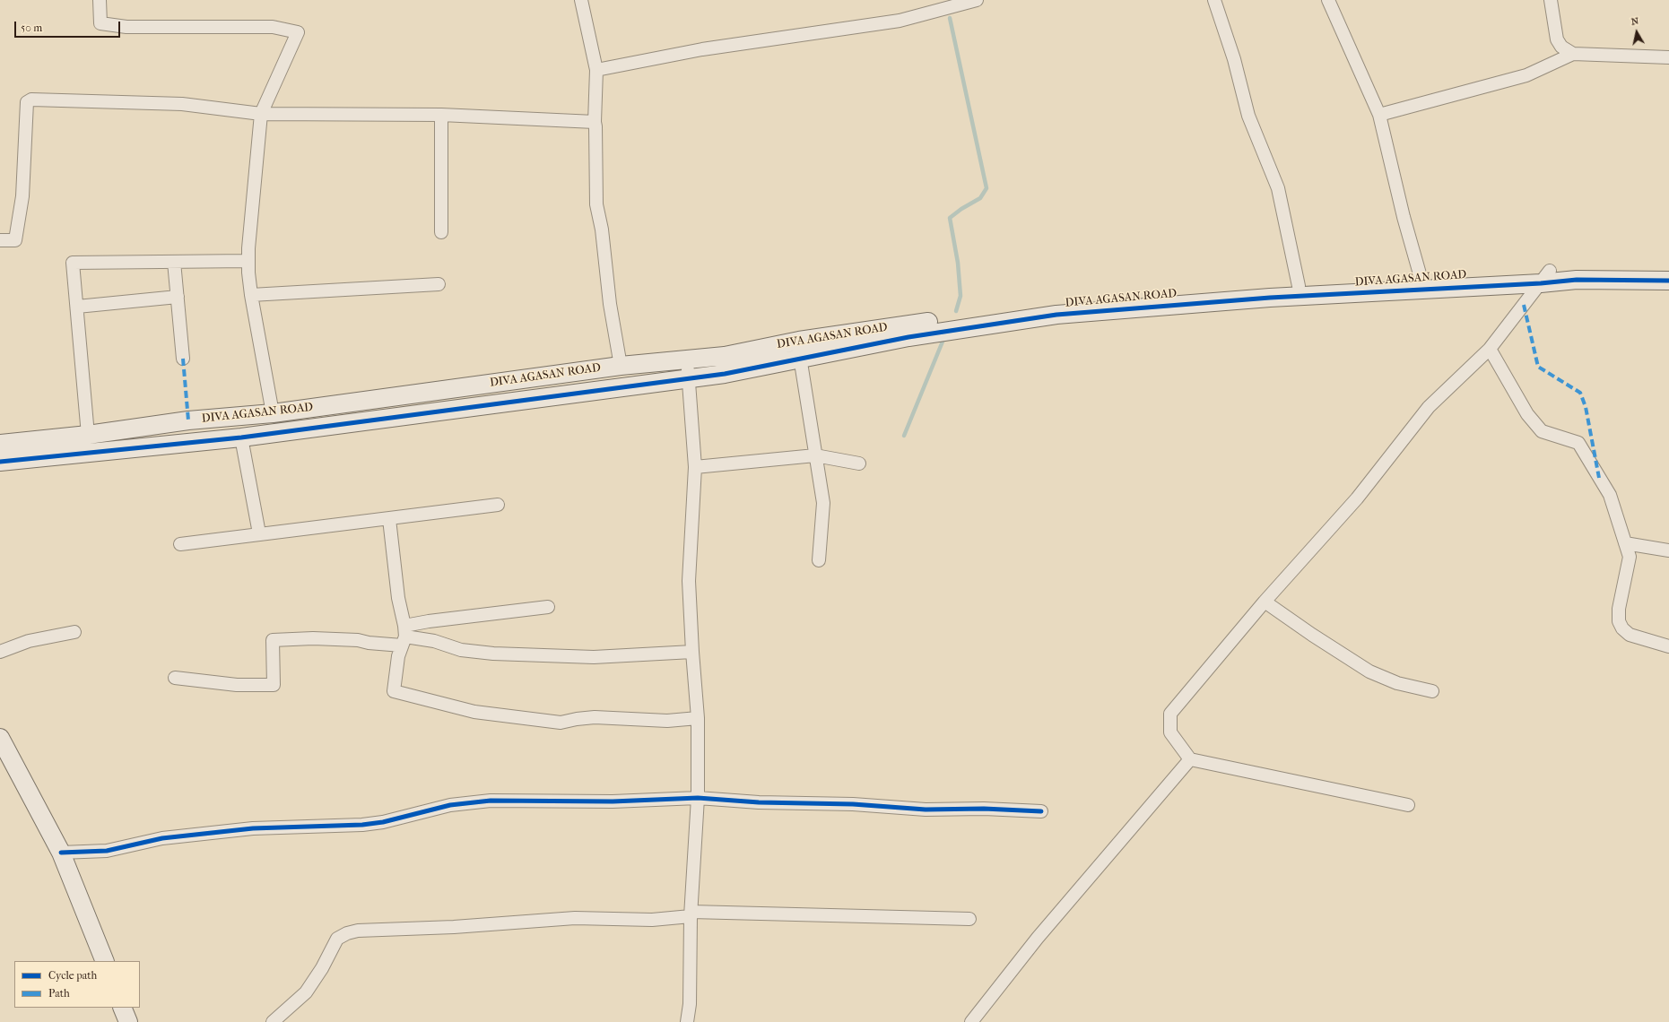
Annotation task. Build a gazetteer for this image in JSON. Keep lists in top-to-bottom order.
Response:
{
  "streets": {
    "street": ["DIVA AGASAN ROAD"]
  },
  "legend": ["Cycle path", "Path"],
  "scale_bar": "50 m",
  "north": "top"
}
